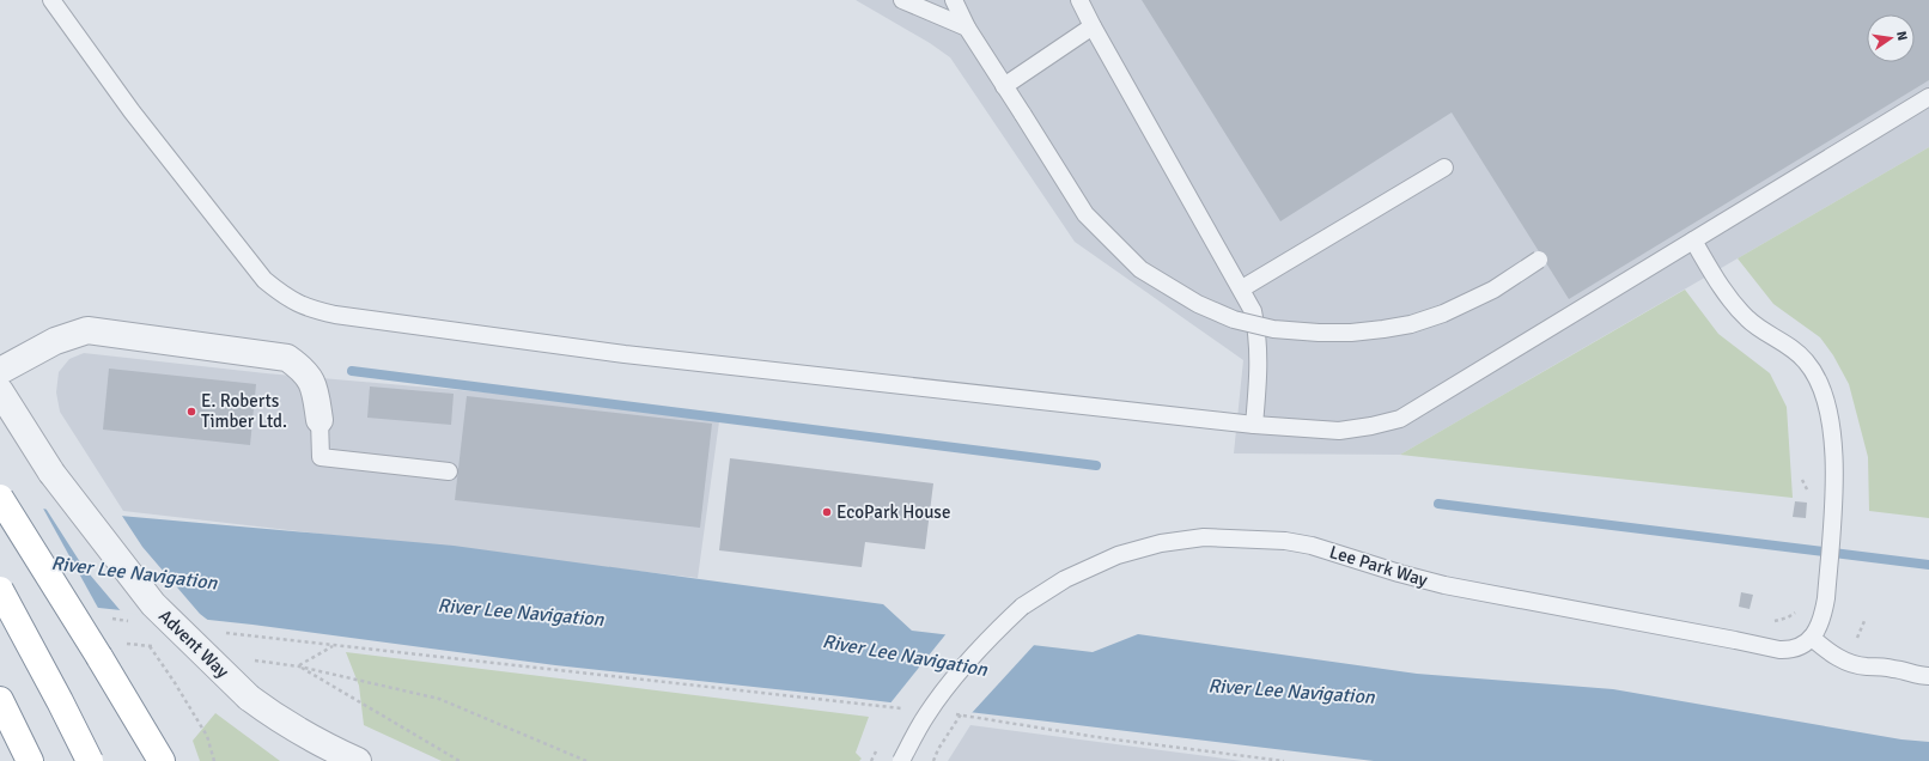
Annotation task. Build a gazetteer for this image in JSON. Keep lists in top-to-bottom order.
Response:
{
  "streets": {
    "street": ["Advent Way"],
    "lane": ["Lee Park Way"]
  },
  "water": ["River Lee Navigation"],
  "places": ["E. Roberts Timber Ltd.", "EcoPark House"],
  "north": "right"
}
